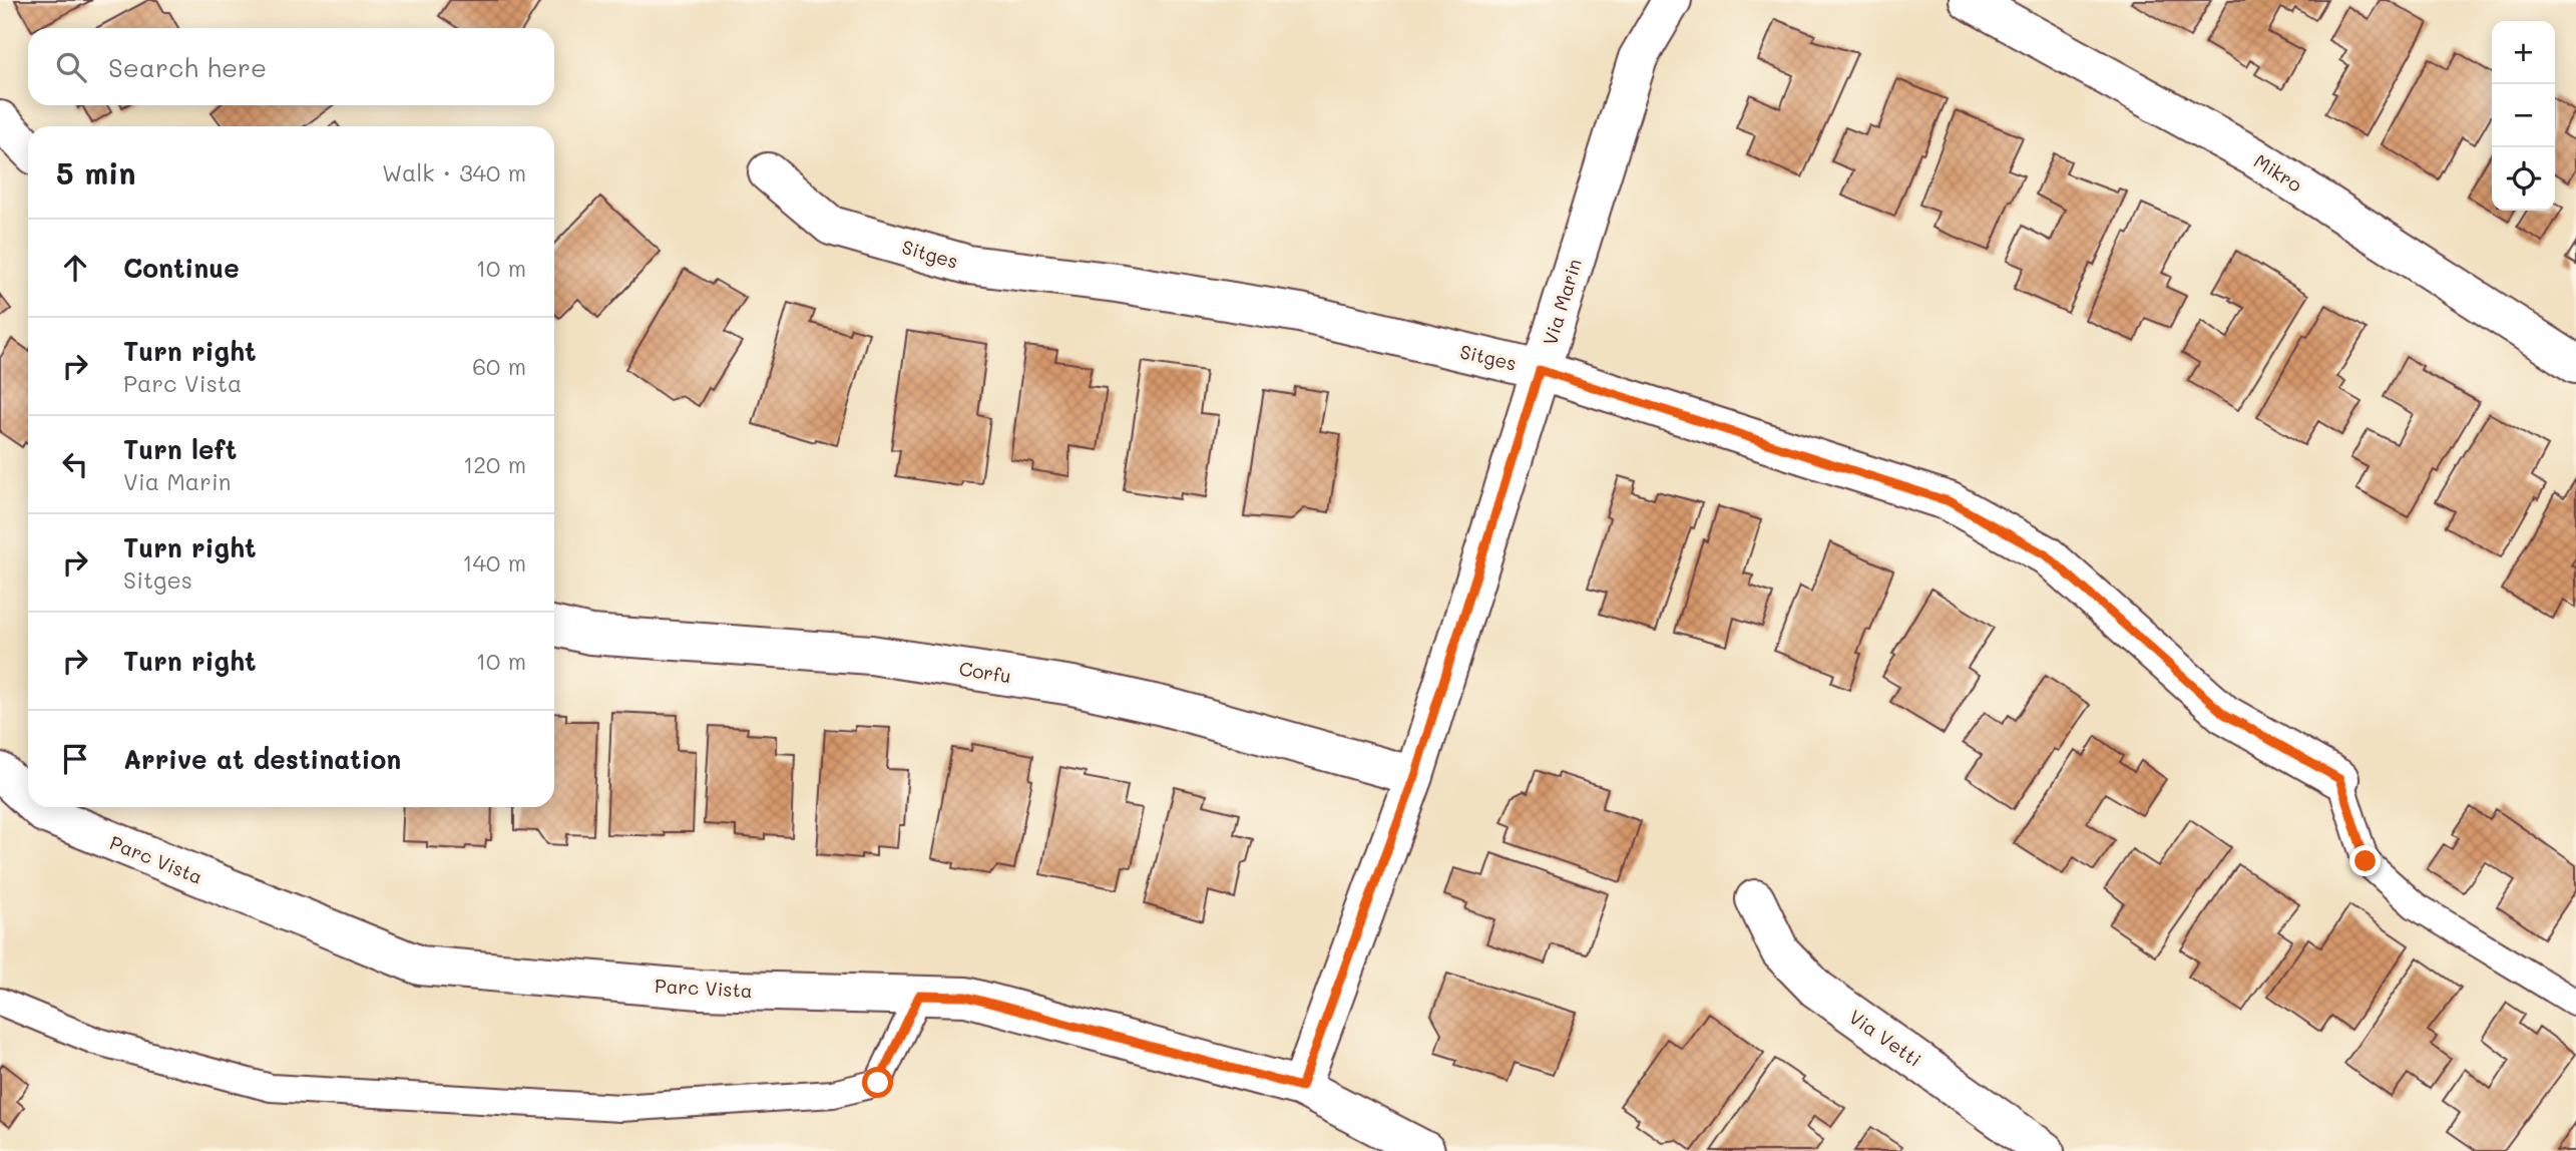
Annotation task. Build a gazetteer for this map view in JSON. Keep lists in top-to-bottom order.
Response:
{
  "streets": {
    "street": [
      "Mikro",
      "Sitges",
      "Via Marin",
      "Corfu",
      "Parc Vista",
      "Via Vetti"
    ]
  },
  "crossings": [
    ["Sitges", "Via Marin"],
    ["Via Marin", "Corfu"],
    ["Via Marin", "Parc Vista"]
  ],
  "page": {
    "map_buttons": ["+", "−"],
    "search": "Search here",
    "heading": ["5 min", "Walk · 340 m"],
    "list": [
      ["Continue", "10 m"],
      ["Turn right", "Parc Vista", "60 m"],
      ["Turn left", "Via Marin", "120 m"],
      ["Turn right", "Sitges", "140 m"],
      ["Turn right", "10 m"],
      "Arrive at destination"
    ]
  }
}
